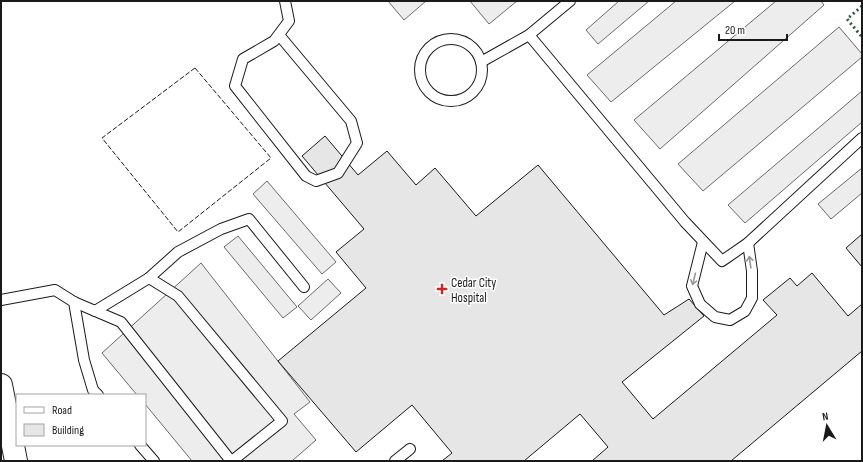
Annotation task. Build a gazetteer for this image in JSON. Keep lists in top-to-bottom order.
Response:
{
  "places": {
    "health": ["Cedar City Hospital"]
  },
  "legend": ["Road", "Building"],
  "scale_bar": "20 m",
  "north": "top"
}
